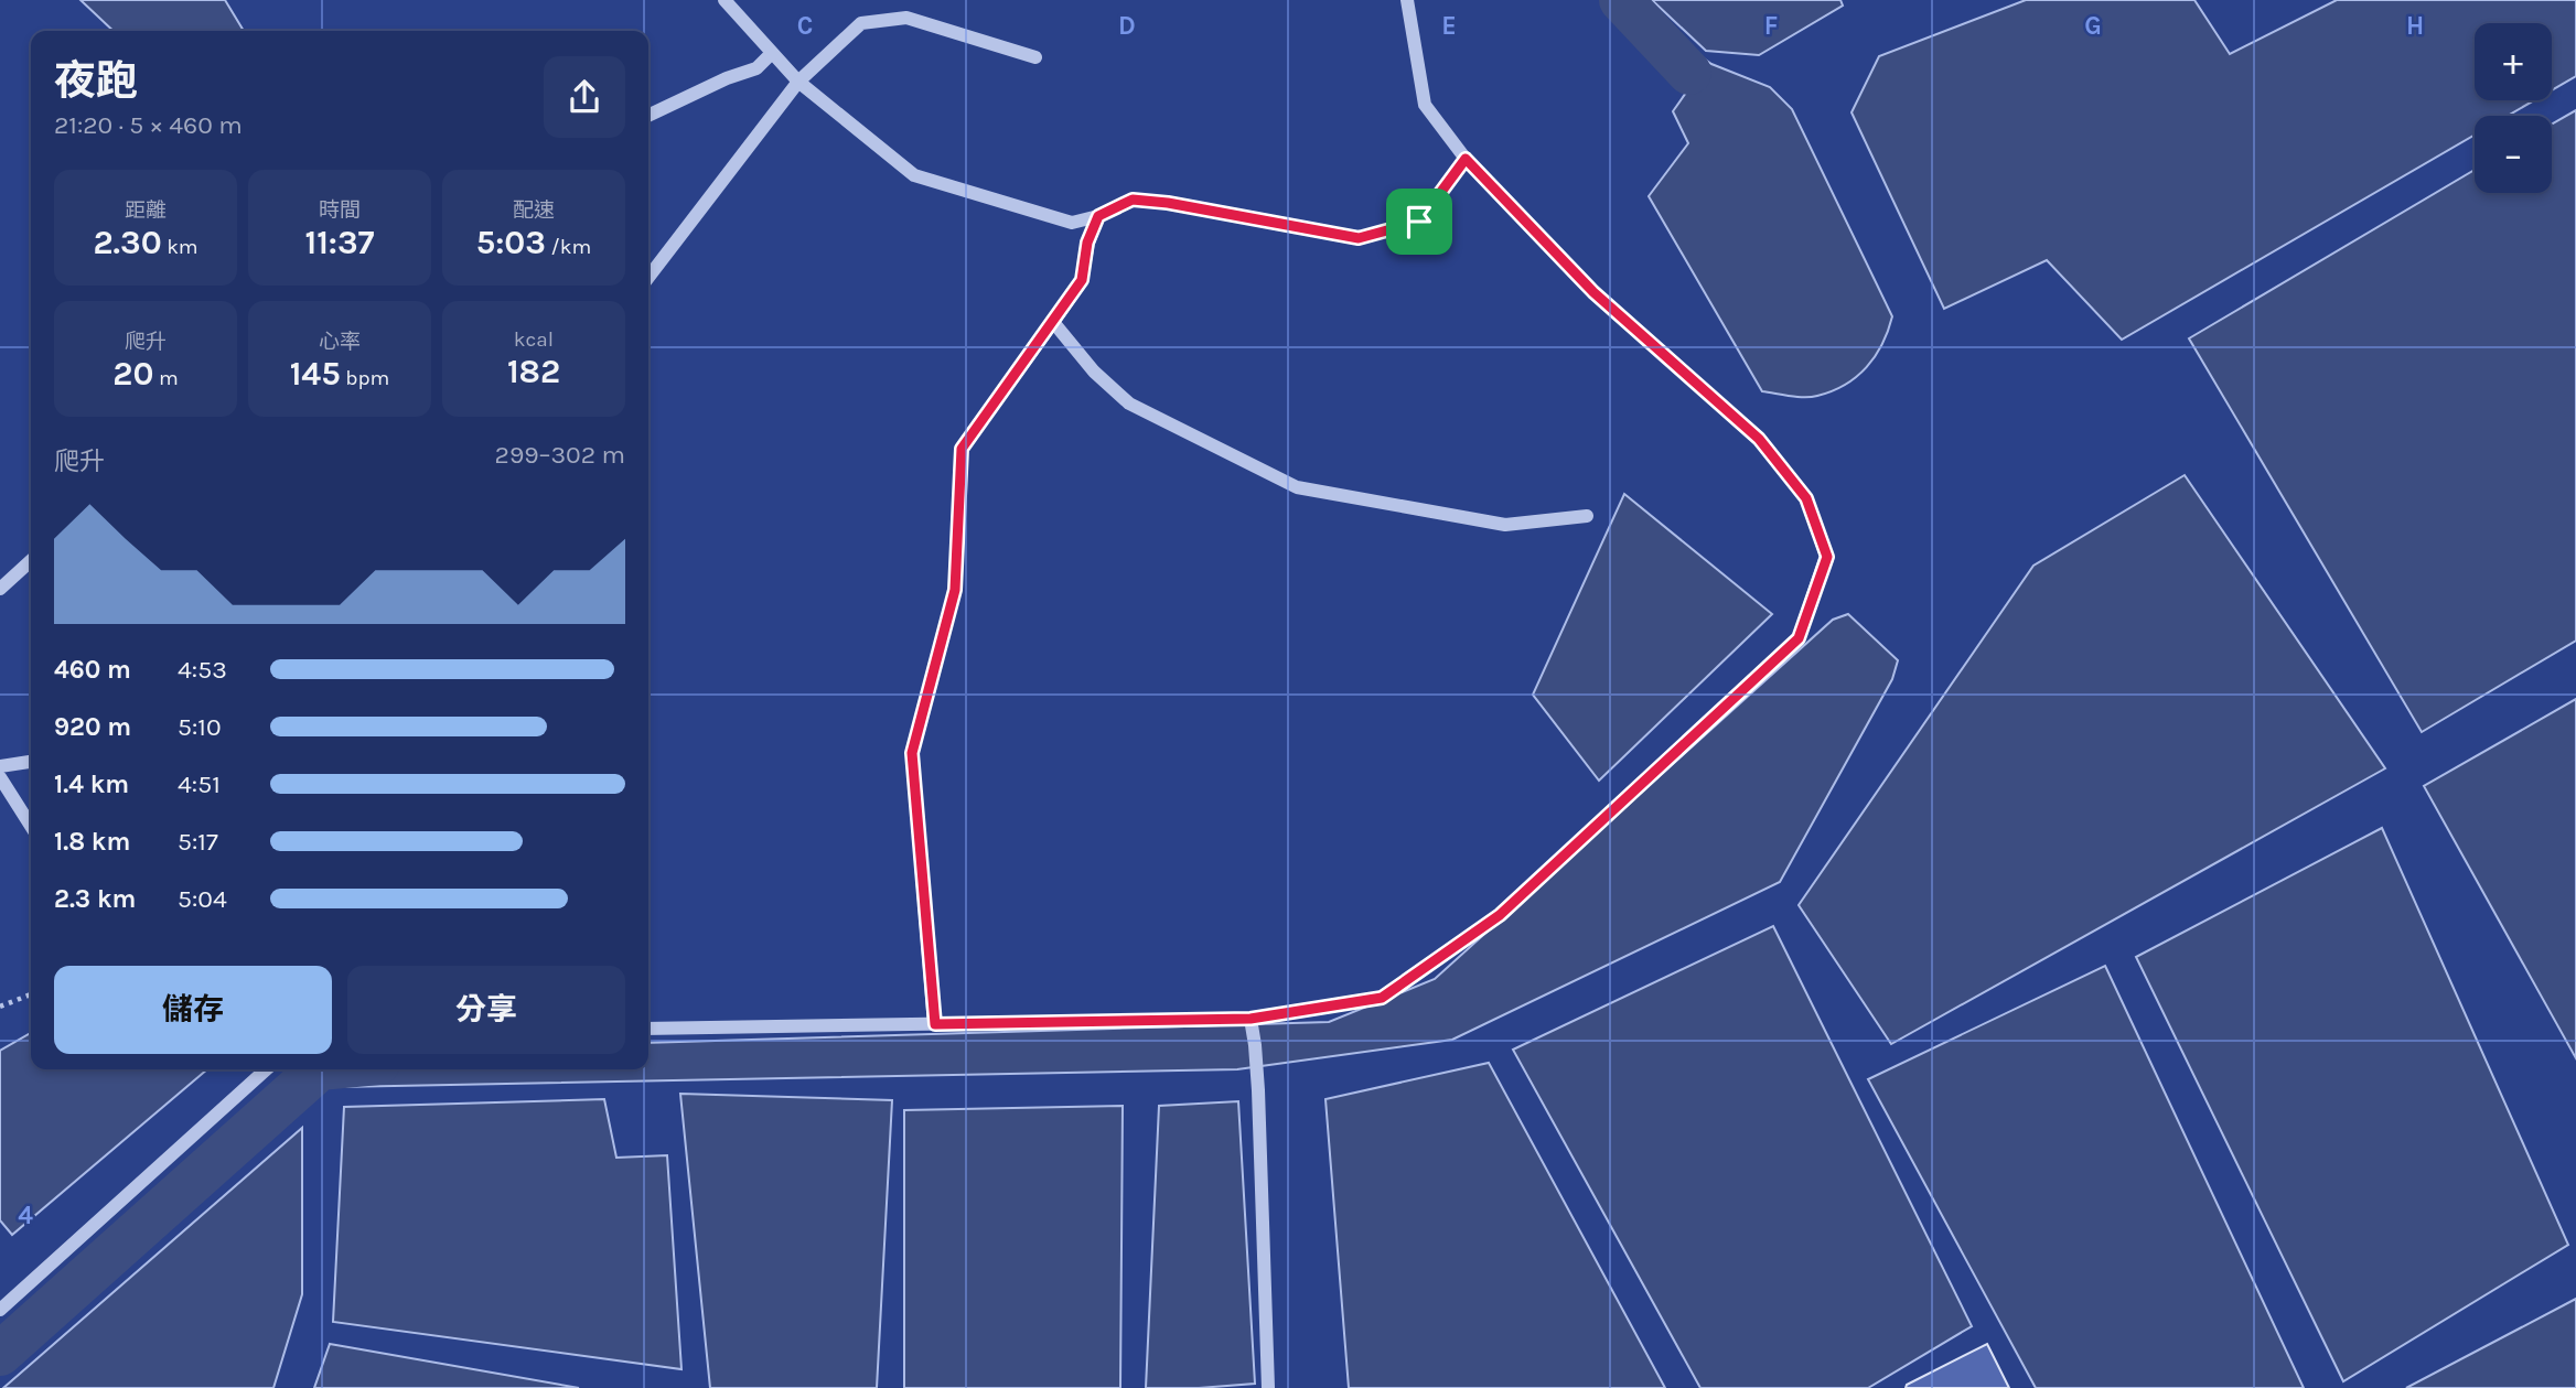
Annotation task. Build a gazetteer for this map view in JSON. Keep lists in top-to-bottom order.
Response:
{
  "page": {
    "map_buttons": ["+", "−"],
    "heading": ["夜跑", "21:20 · 5 × 460 m"],
    "stats": [
      ["距離", "2.30 km"],
      ["時間", "11:37"],
      ["配速", "5:03 /km"],
      ["爬升", "20 m"],
      ["心率", "145 bpm"],
      ["kcal", "182"]
    ],
    "chart": ["爬升", "299–302 m"],
    "list": [
      {
        "name": "460 m",
        "note": "4:53"
      },
      {
        "name": "920 m",
        "note": "5:10"
      },
      {
        "name": "1.4 km",
        "note": "4:51"
      },
      {
        "name": "1.8 km",
        "note": "5:17"
      },
      {
        "name": "2.3 km",
        "note": "5:04"
      }
    ],
    "buttons": ["儲存", "分享"]
  },
  "grid": {
    "columns": [
      "C",
      "D",
      "E",
      "F",
      "G",
      "H"
    ],
    "rows": ["4"]
  }
}
